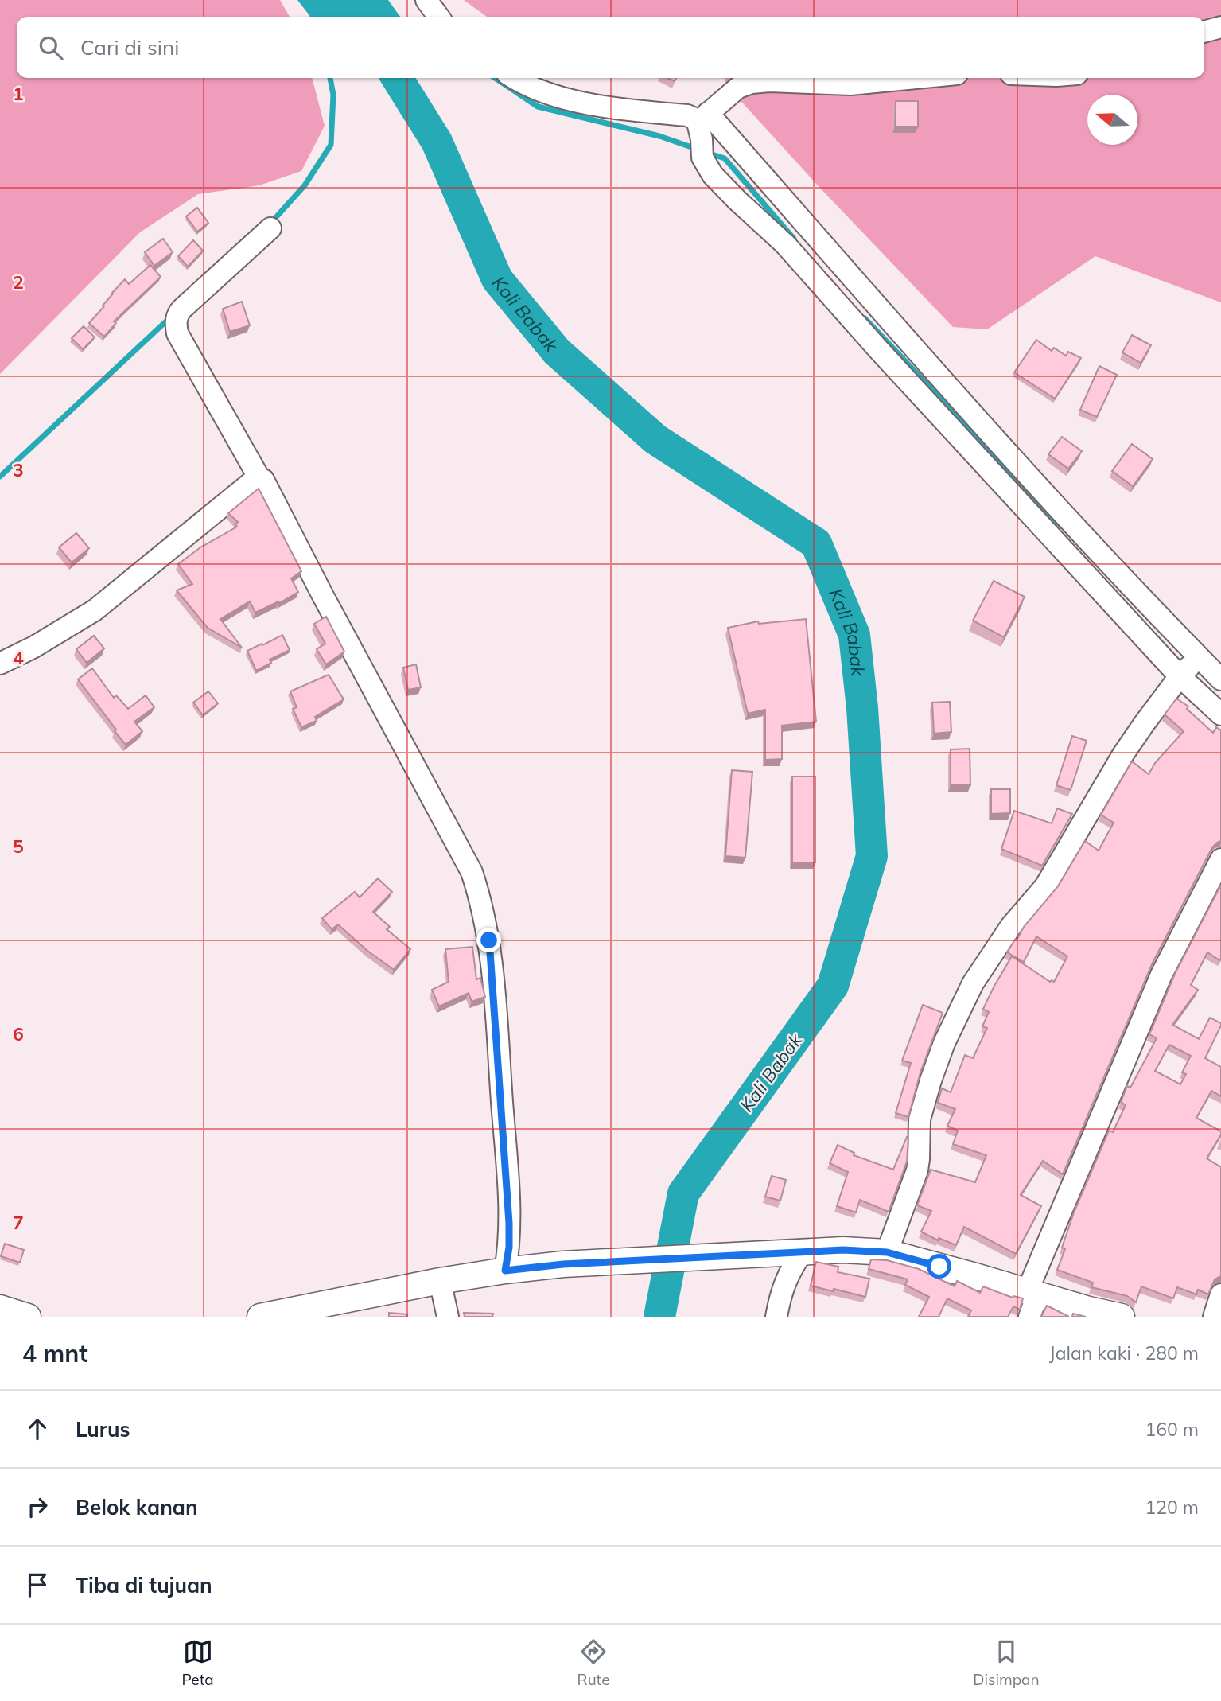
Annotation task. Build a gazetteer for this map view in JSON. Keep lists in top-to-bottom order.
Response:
{
  "water": ["Kali Babak"],
  "north": "left",
  "page": {
    "search": "Cari di sini",
    "heading": ["4 mnt", "Jalan kaki · 280 m"],
    "list": [
      ["Lurus", "160 m"],
      ["Belok kanan", "120 m"],
      "Tiba di tujuan"
    ],
    "nav": ["Peta", "Rute", "Disimpan"]
  },
  "grid": {
    "rows": [
      "1",
      "2",
      "3",
      "4",
      "5",
      "6",
      "7"
    ]
  }
}
